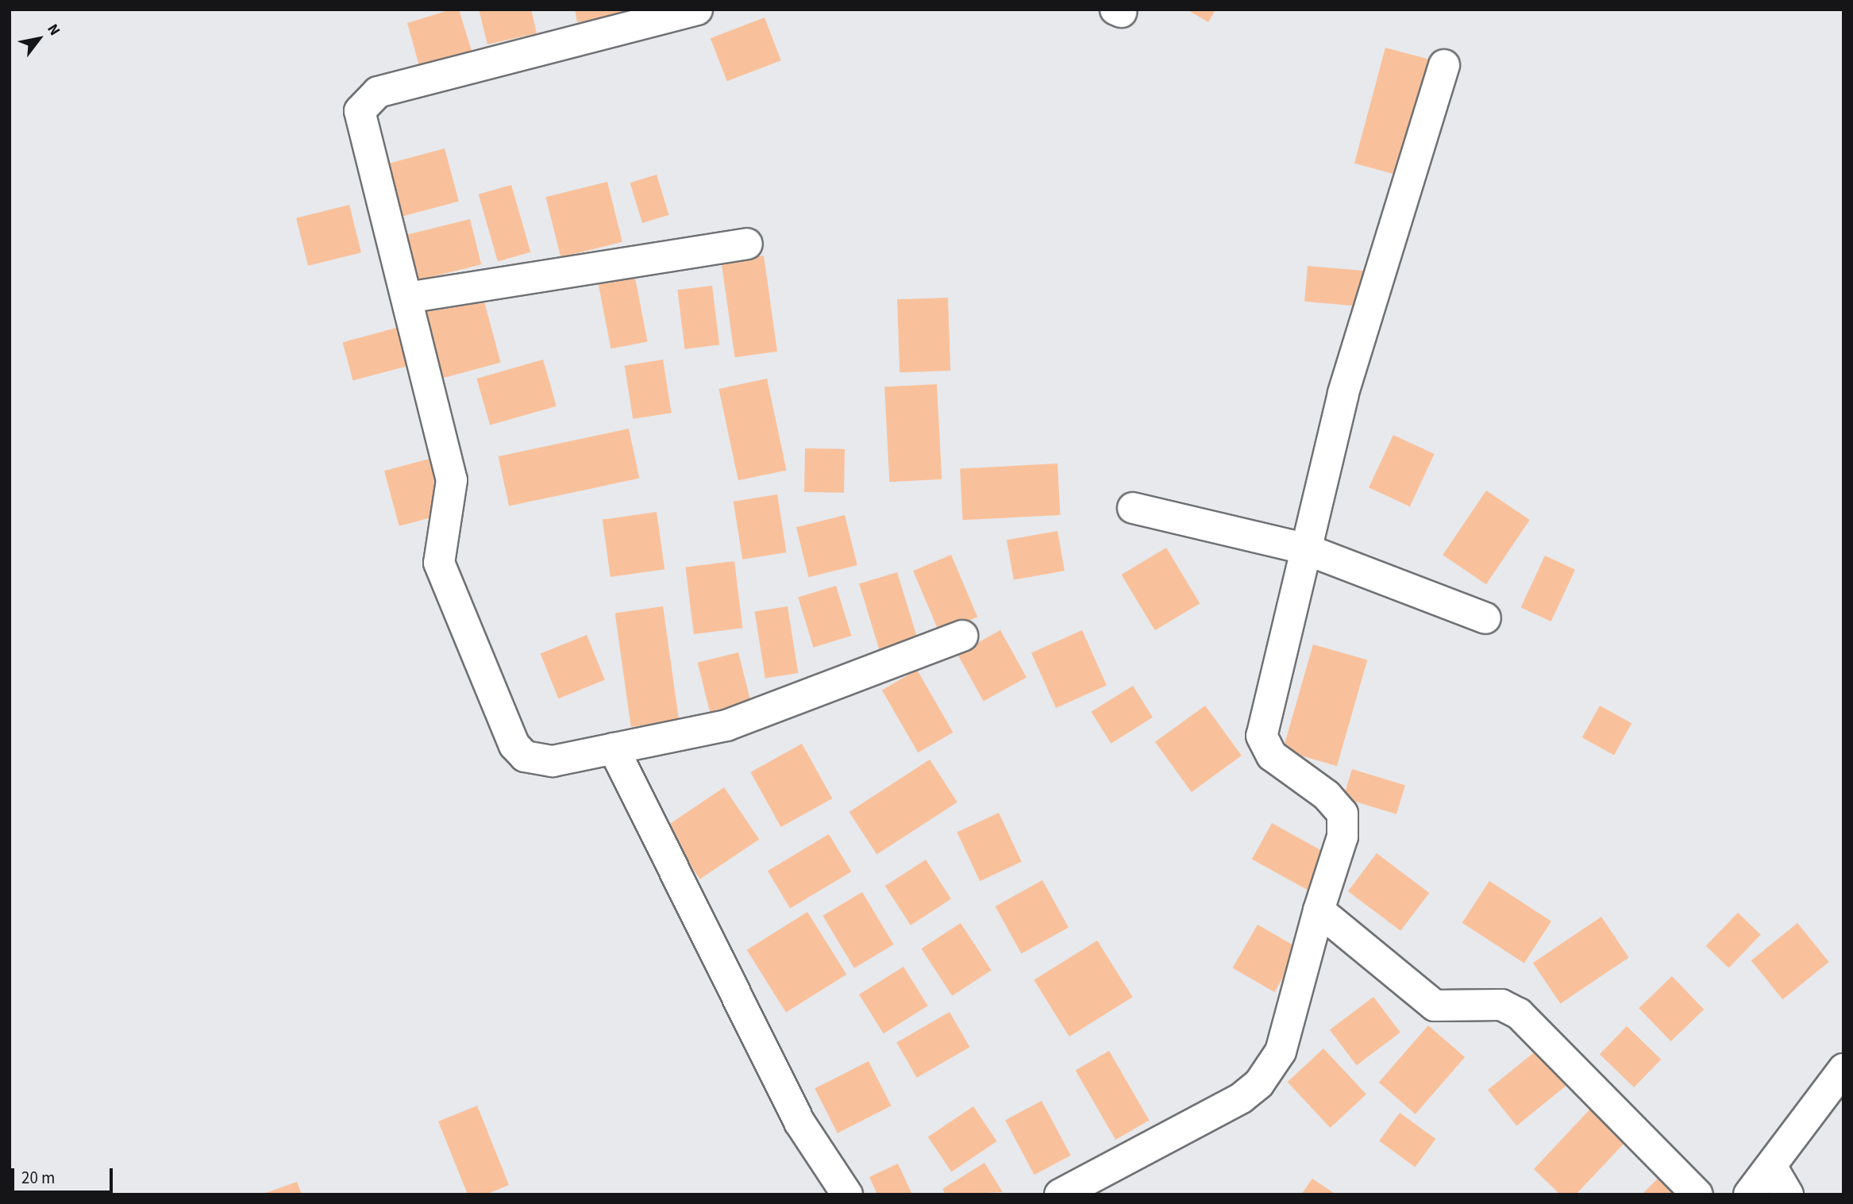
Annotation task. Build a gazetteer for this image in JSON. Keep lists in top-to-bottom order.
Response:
{
  "scale_bar": "20 m",
  "north": "top right"
}
